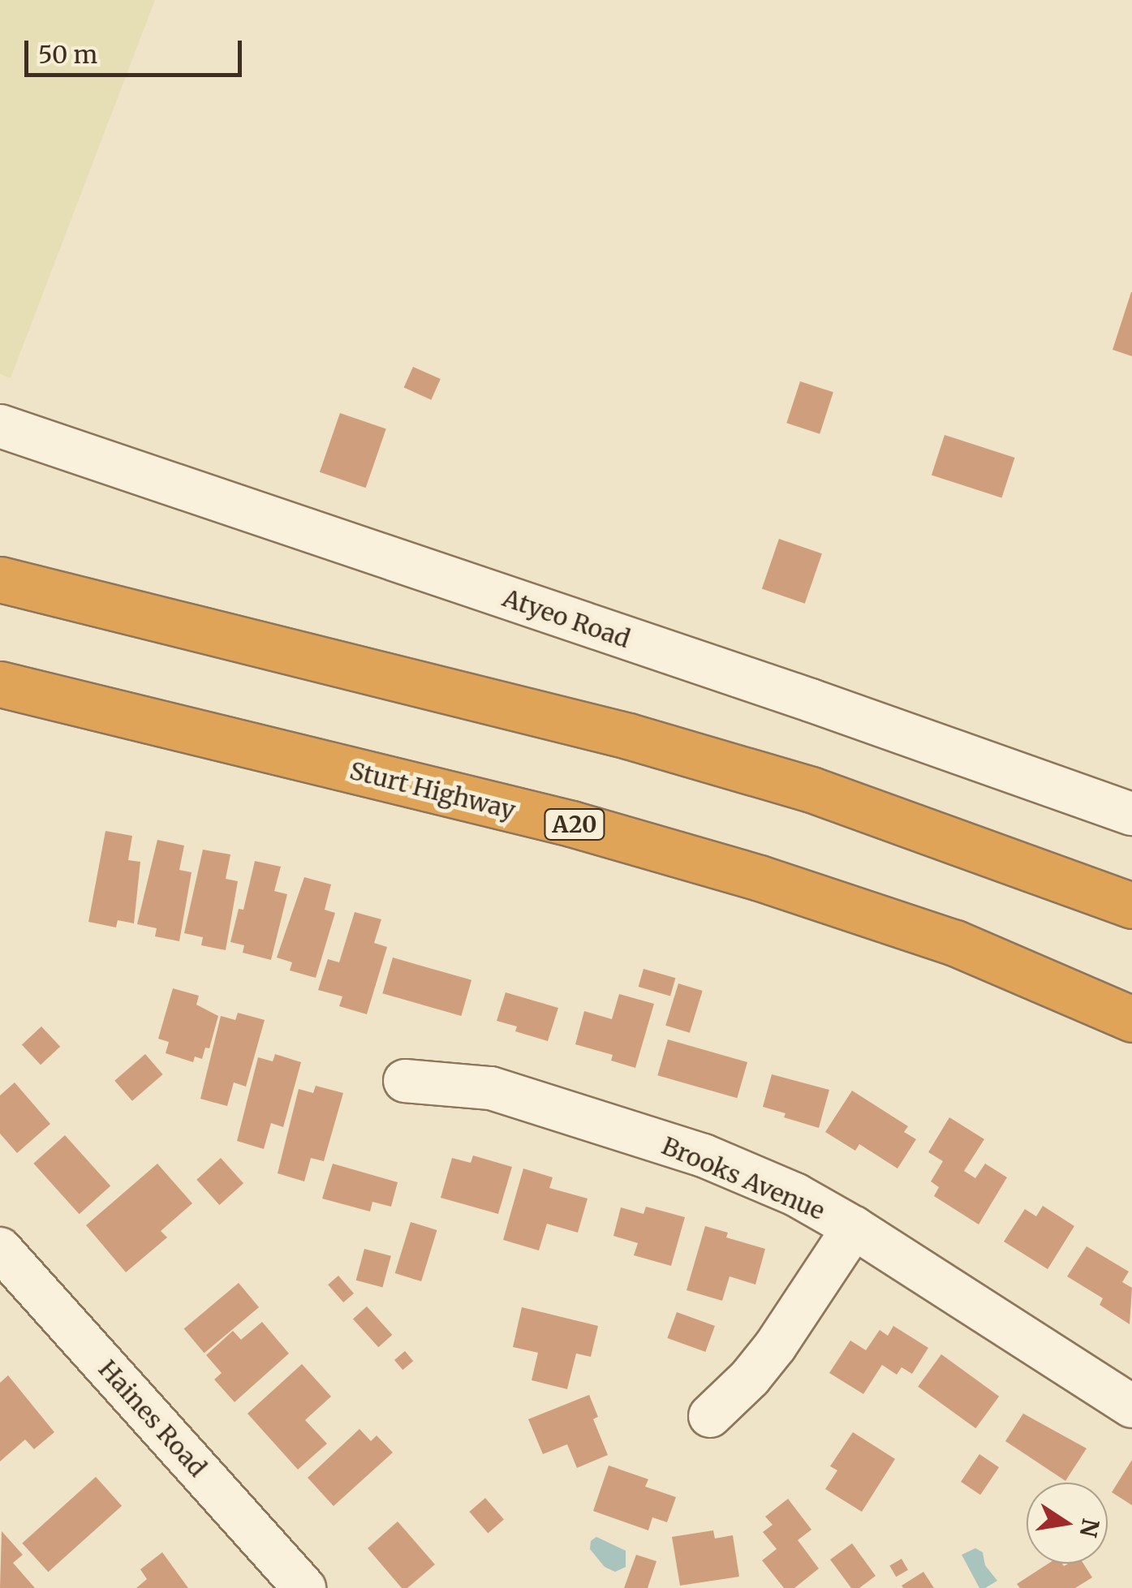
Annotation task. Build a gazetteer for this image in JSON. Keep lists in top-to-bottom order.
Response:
{
  "streets": {
    "highway": ["Sturt Highway", "A20"],
    "street": ["Atyeo Road", "Brooks Avenue", "Haines Road"]
  },
  "scale_bar": "50 m",
  "north": "right"
}
